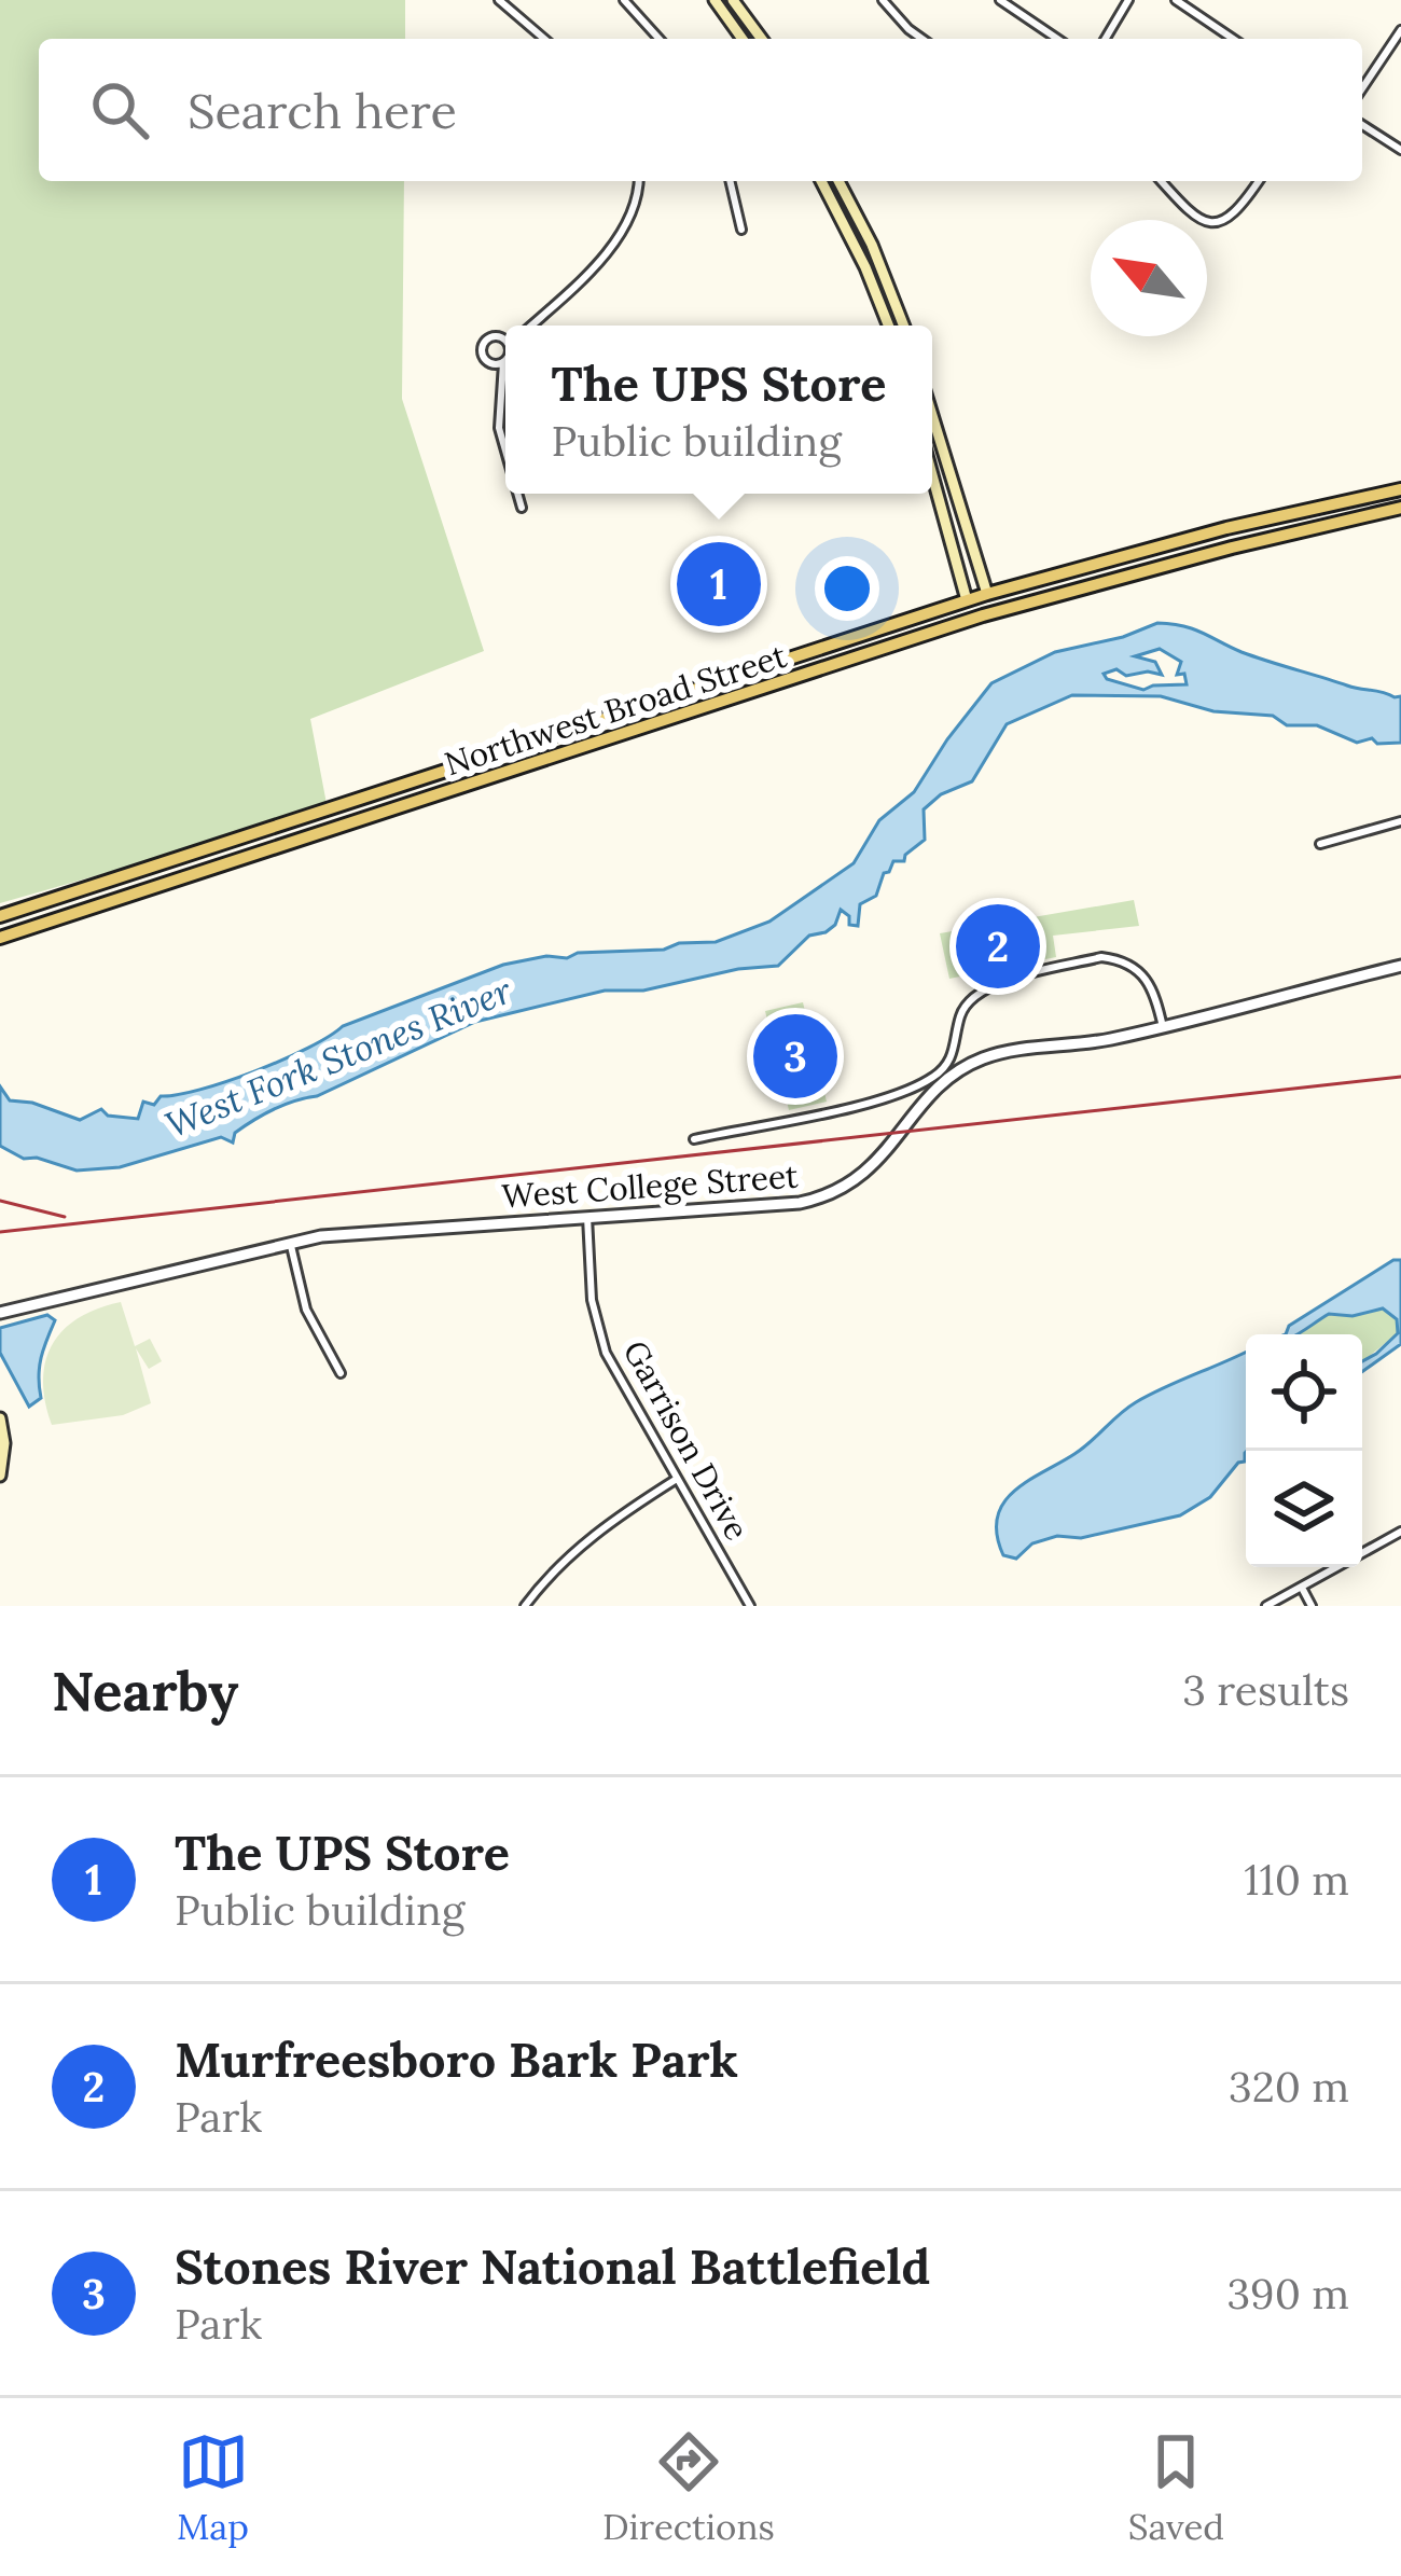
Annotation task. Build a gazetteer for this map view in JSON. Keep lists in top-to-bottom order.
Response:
{
  "streets": {
    "main road": ["Northwest Broad Street"],
    "street": ["West College Street", "Garrison Drive"]
  },
  "crossings": [
    ["West College Street", "Garrison Drive"]
  ],
  "water": ["West Fork Stones River"],
  "north": "top left",
  "page": {
    "search": "Search here",
    "popup": ["The UPS Store", "Public building"],
    "pins": ["1", "2", "3"],
    "heading": ["Nearby", "3 results"],
    "list": [
      {
        "mark": "1",
        "name": "The UPS Store",
        "note": "Public building",
        "value": "110 m"
      },
      {
        "mark": "2",
        "name": "Murfreesboro Bark Park",
        "note": "Park",
        "value": "320 m"
      },
      {
        "mark": "3",
        "name": "Stones River National Battlefield",
        "note": "Park",
        "value": "390 m"
      }
    ],
    "nav": ["Map", "Directions", "Saved"]
  }
}
